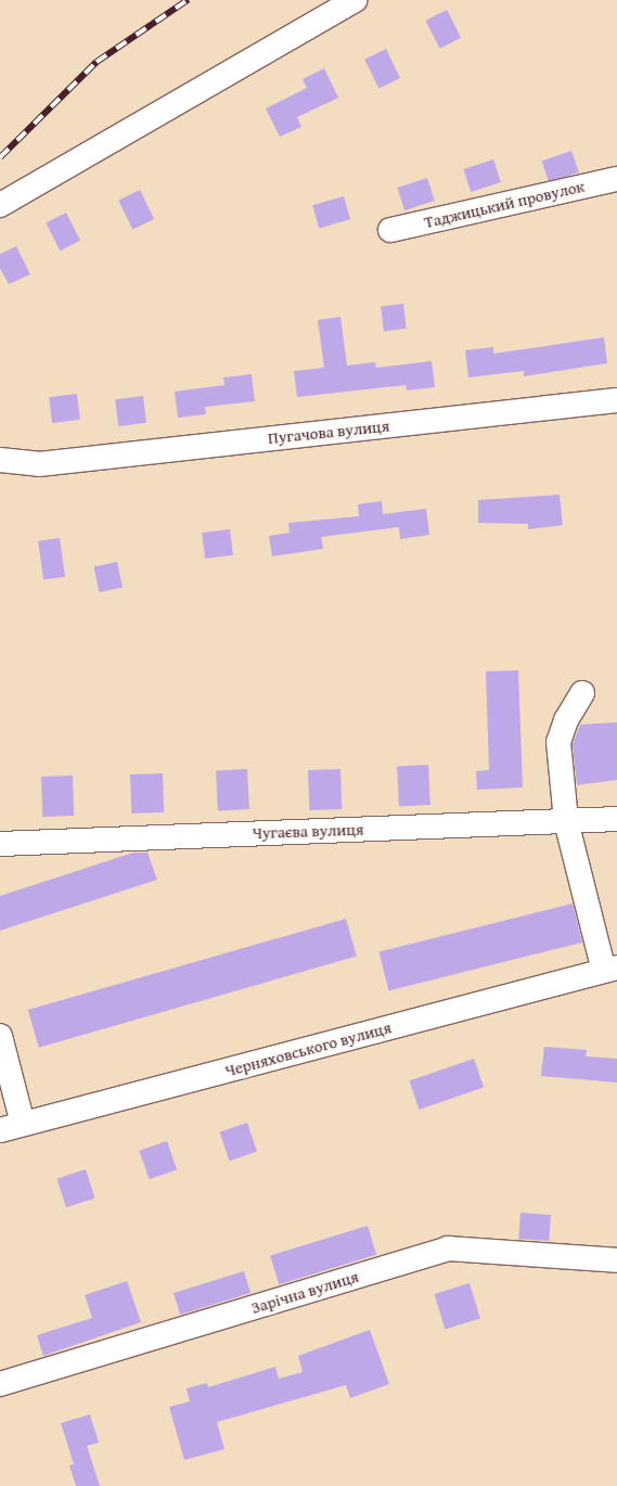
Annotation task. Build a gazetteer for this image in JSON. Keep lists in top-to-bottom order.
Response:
{
  "streets": {
    "street": [
      "Таджицький провулок",
      "Пугачова вулиця",
      "Чугаєва вулиця",
      "Черняховського вулиця",
      "Зарічна вулиця"
    ]
  }
}
